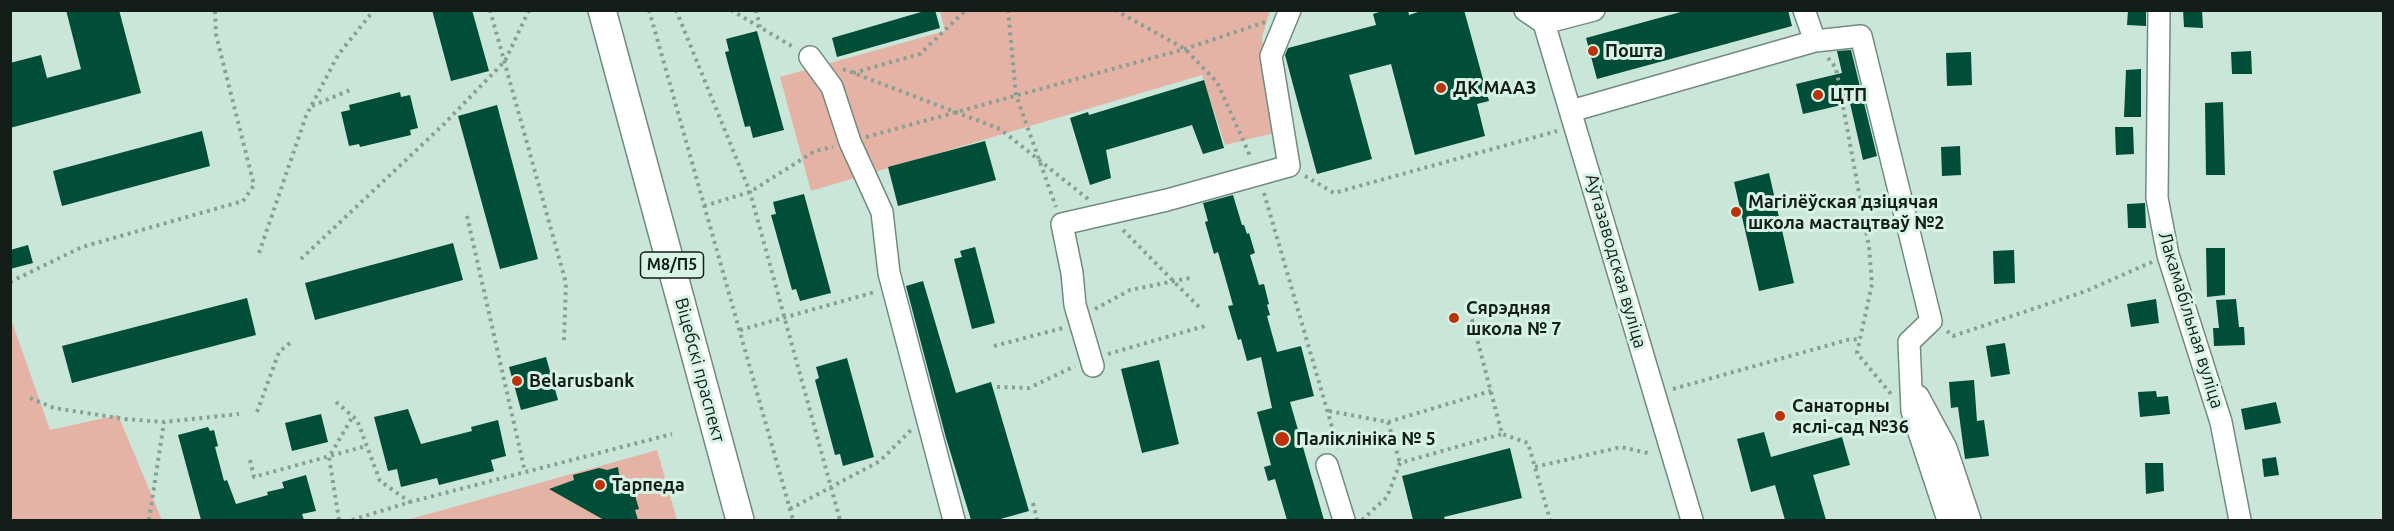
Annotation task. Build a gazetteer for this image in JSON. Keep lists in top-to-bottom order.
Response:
{
  "streets": {
    "main road": ["М8/П5", "Віцебскі праспект"],
    "street": ["Аўтазаводская вуліца", "Лакамабільная вуліца"]
  },
  "places": [
    "Пошта",
    "ДК МААЗ",
    "ЦТП",
    "Магілёўская дзіцячая школа мастацтваў №2",
    "Сярэдняя школа № 7",
    "Belarusbank",
    "Санаторны яслі-сад №36",
    "Паліклініка № 5",
    "Тарпеда"
  ]
}
